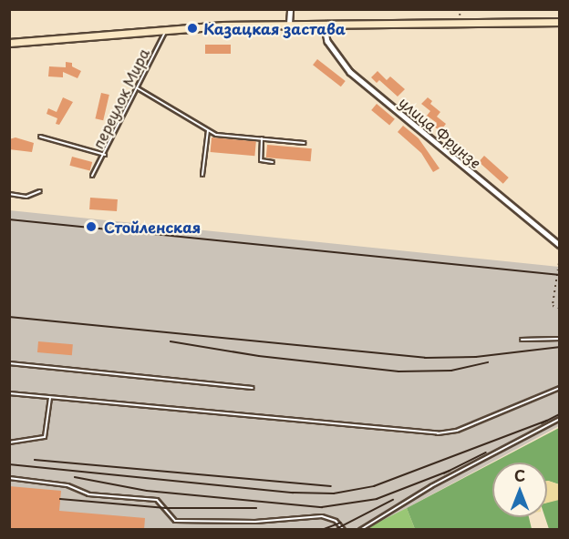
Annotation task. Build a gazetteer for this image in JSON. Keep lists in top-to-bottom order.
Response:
{
  "streets": {
    "street": ["улица Фрунзе"],
    "lane": ["переулок Мира"]
  },
  "places": ["Казацкая застава", "Стойленская"],
  "north": "top"
}
